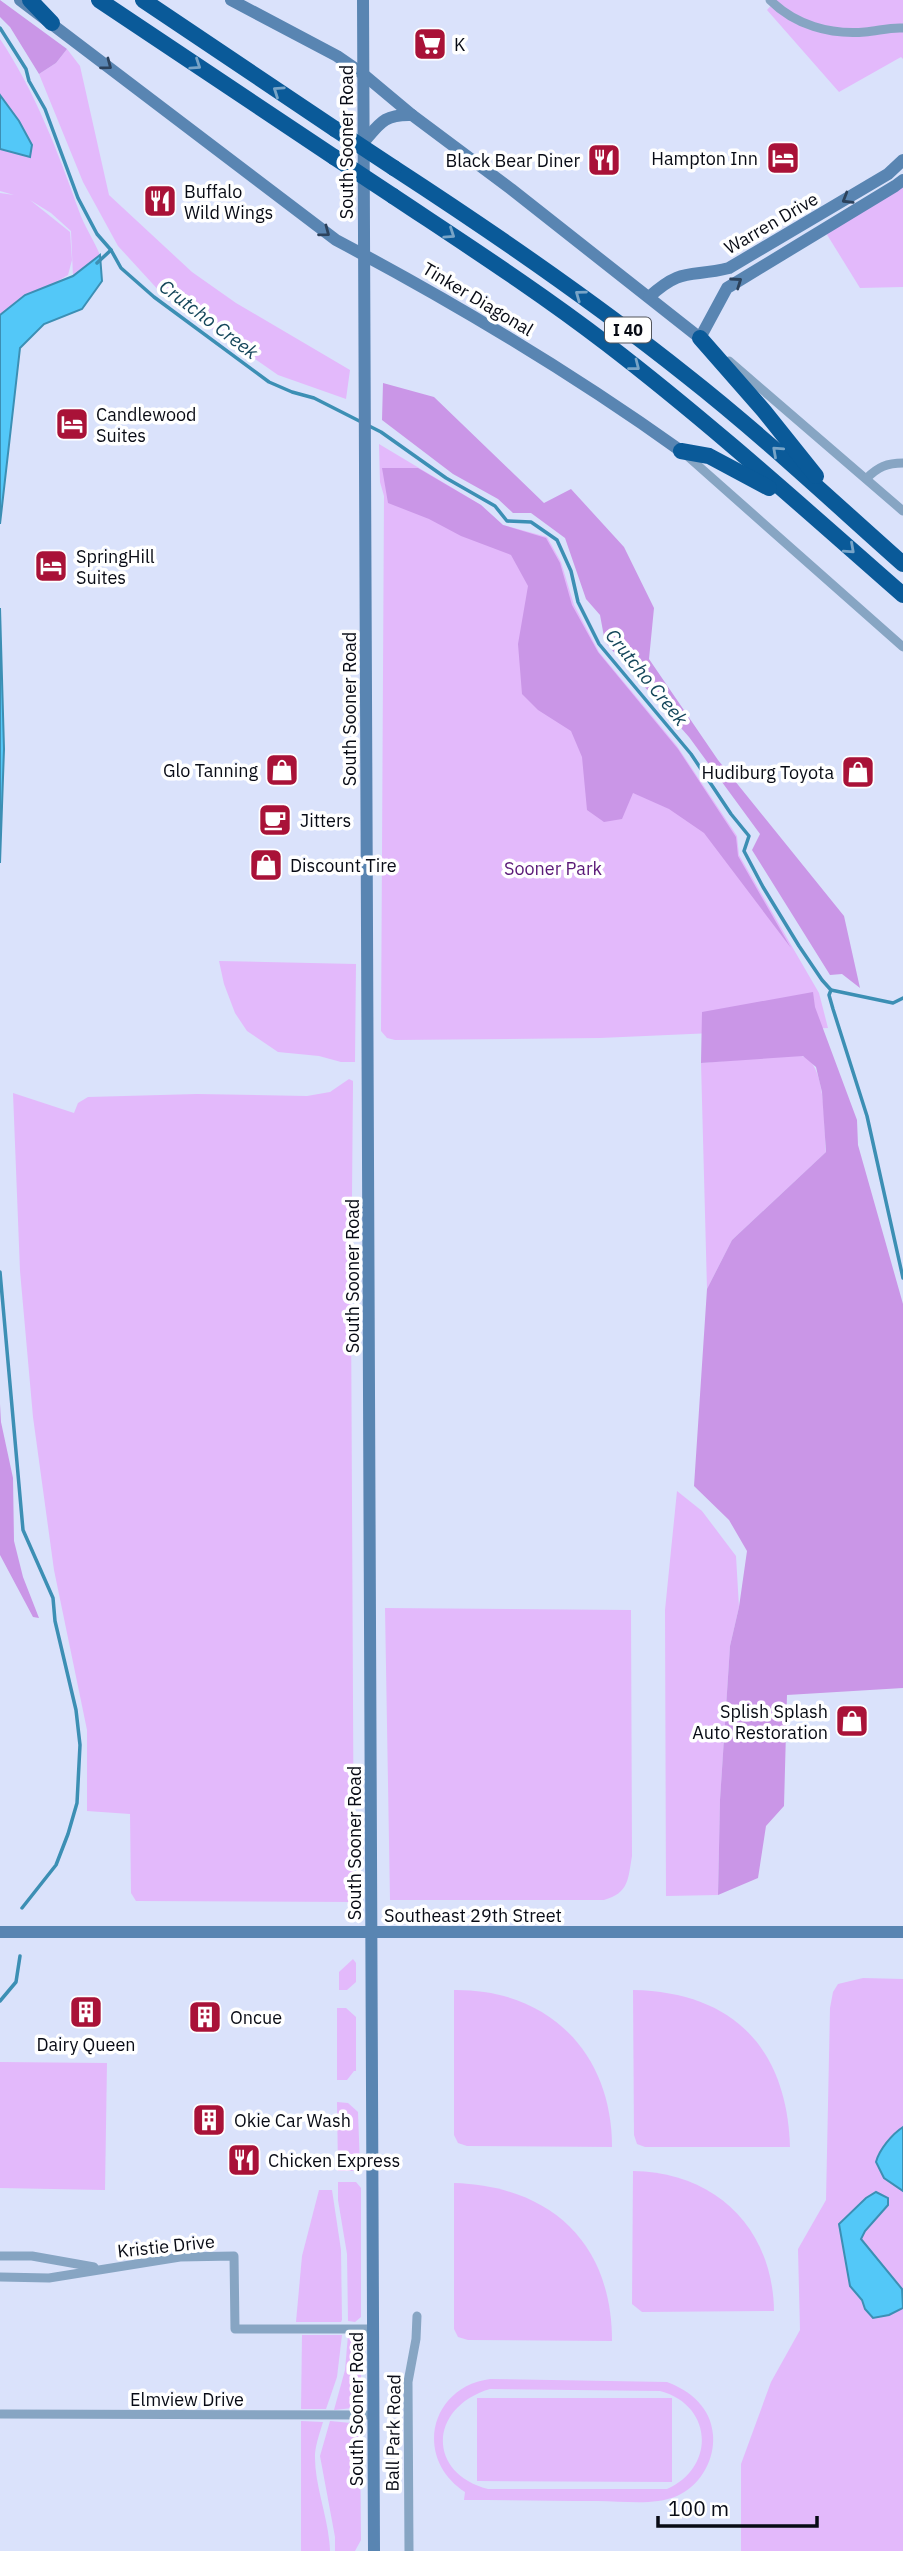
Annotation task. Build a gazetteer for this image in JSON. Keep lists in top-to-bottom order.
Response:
{
  "streets": {
    "highway": ["Tinker Diagonal", "I 40"],
    "main road": ["South Sooner Road", "Warren Drive", "Southeast 29th Street"],
    "street": ["Kristie Drive", "Elmview Drive", "Ball Park Road"]
  },
  "crossings": [
    ["South Sooner Road", "Tinker Diagonal"],
    ["South Sooner Road", "Southeast 29th Street"],
    ["South Sooner Road", "Kristie Drive"],
    ["South Sooner Road", "Elmview Drive"]
  ],
  "water": ["Crutcho Creek"],
  "parks": ["Sooner Park"],
  "places": {
    "supermarket": ["K"],
    "hotel": ["Hampton Inn", "Candlewood Suites", "SpringHill Suites"],
    "restaurant": ["Black Bear Diner", "Buffalo Wild Wings", "Chicken Express"],
    "shop": [
      "Glo Tanning",
      "Hudiburg Toyota",
      "Discount Tire",
      "Splish Splash Auto Restoration"
    ],
    "cafe": ["Jitters"],
    "building": ["Dairy Queen", "Oncue", "Okie Car Wash"]
  },
  "scale_bar": "100 m"
}
